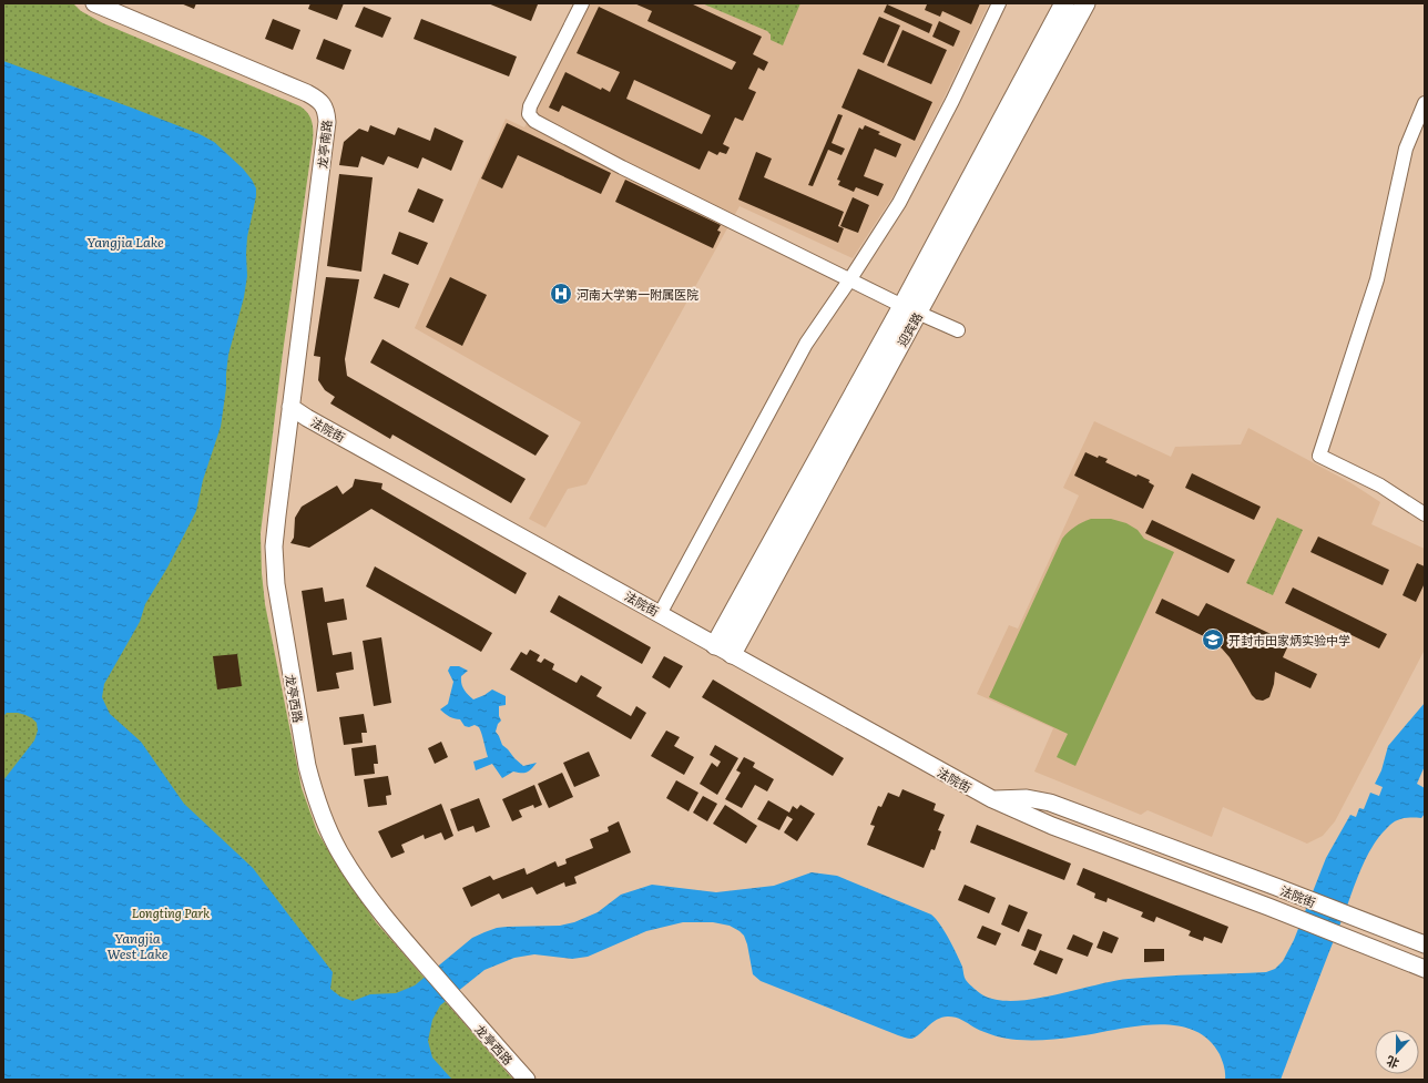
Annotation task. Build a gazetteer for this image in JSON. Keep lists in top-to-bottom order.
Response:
{
  "streets": {
    "main road": ["迎宾路"],
    "street": ["龙亭南路", "法院街", "龙亭西路"]
  },
  "crossings": [
    ["龙亭南路", "法院街"],
    ["龙亭南路", "龙亭西路"],
    ["迎宾路", "法院街"],
    ["法院街", "龙亭西路"]
  ],
  "water": ["Yangjia Lake", "Yangjia West Lake"],
  "parks": ["Longting Park"],
  "places": {
    "hospital": ["河南大学第一附属医院"],
    "school or university": ["开封市田家炳实验中学"]
  },
  "north": "bottom"
}
